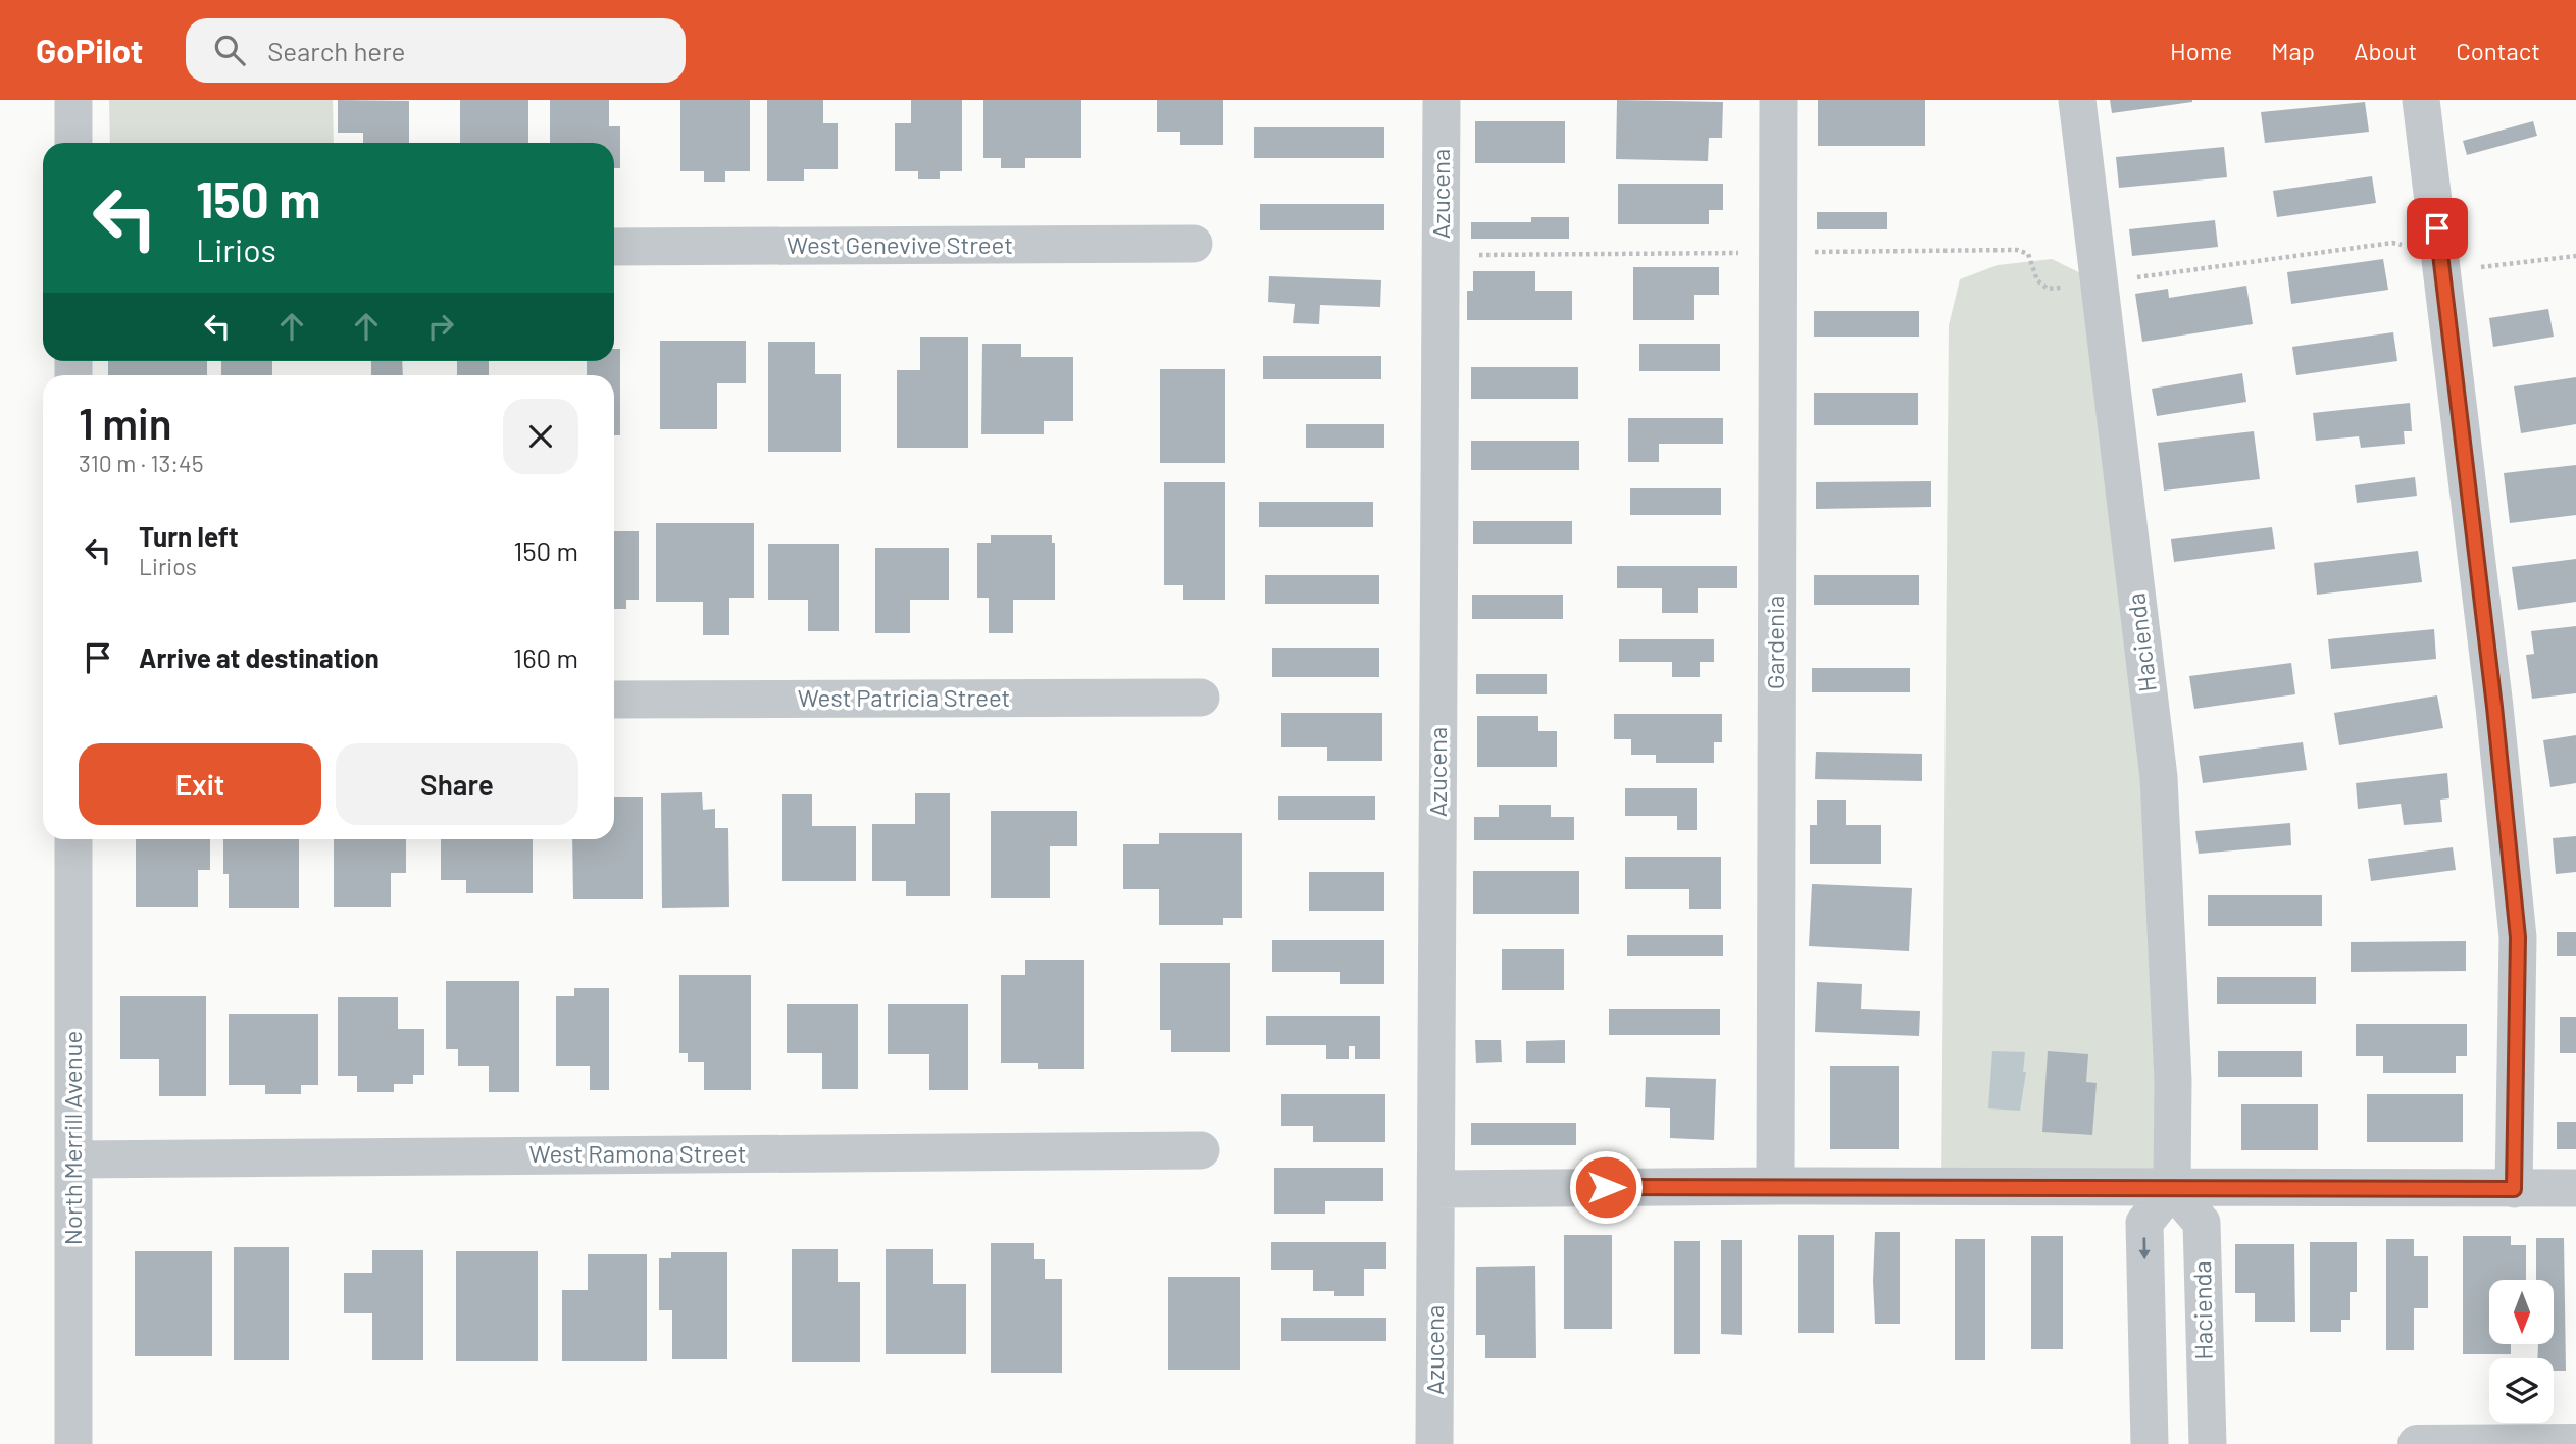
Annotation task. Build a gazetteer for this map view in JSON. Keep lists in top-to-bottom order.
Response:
{
  "streets": {
    "street": [
      "Azucena",
      "West Genevive Street",
      "Gardenia",
      "Hacienda",
      "West Patricia Street",
      "North Merrill Avenue",
      "West Ramona Street"
    ]
  },
  "crossings": [
    ["North Merrill Avenue", "West Ramona Street"]
  ],
  "north": "bottom",
  "page": {
    "header": "GoPilot",
    "search": "Search here",
    "nav": [
      "Home",
      "Map",
      "About",
      "Contact"
    ],
    "turn": ["150 m", "Lirios"],
    "heading": ["1 min", "310 m · 13:45"],
    "list": [
      {
        "name": "Turn left",
        "note": "Lirios",
        "value": "150 m"
      },
      {
        "name": "Arrive at destination",
        "value": "160 m"
      }
    ],
    "buttons": ["Exit", "Share"]
  }
}
